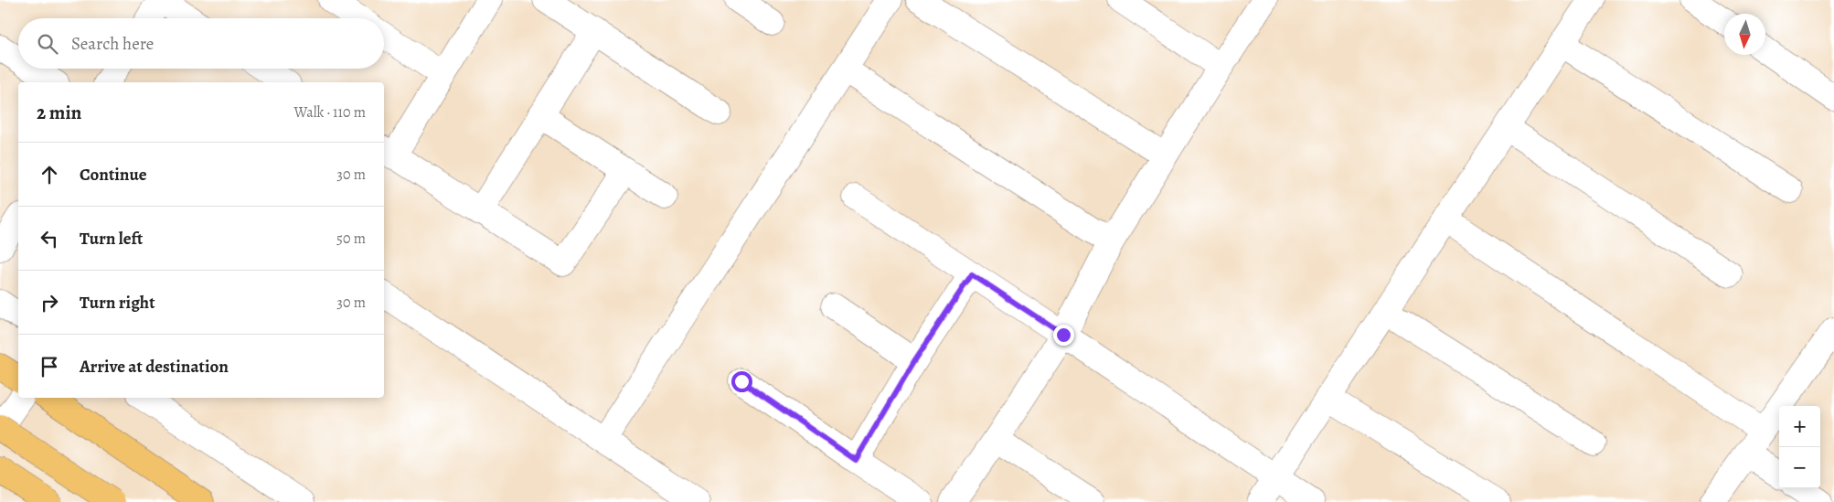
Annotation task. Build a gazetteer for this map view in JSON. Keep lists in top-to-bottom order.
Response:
{
  "north": "bottom",
  "page": {
    "search": "Search here",
    "heading": ["2 min", "Walk · 110 m"],
    "list": [
      ["Continue", "30 m"],
      ["Turn left", "50 m"],
      ["Turn right", "30 m"],
      "Arrive at destination"
    ],
    "map_buttons": ["+", "−"]
  }
}
